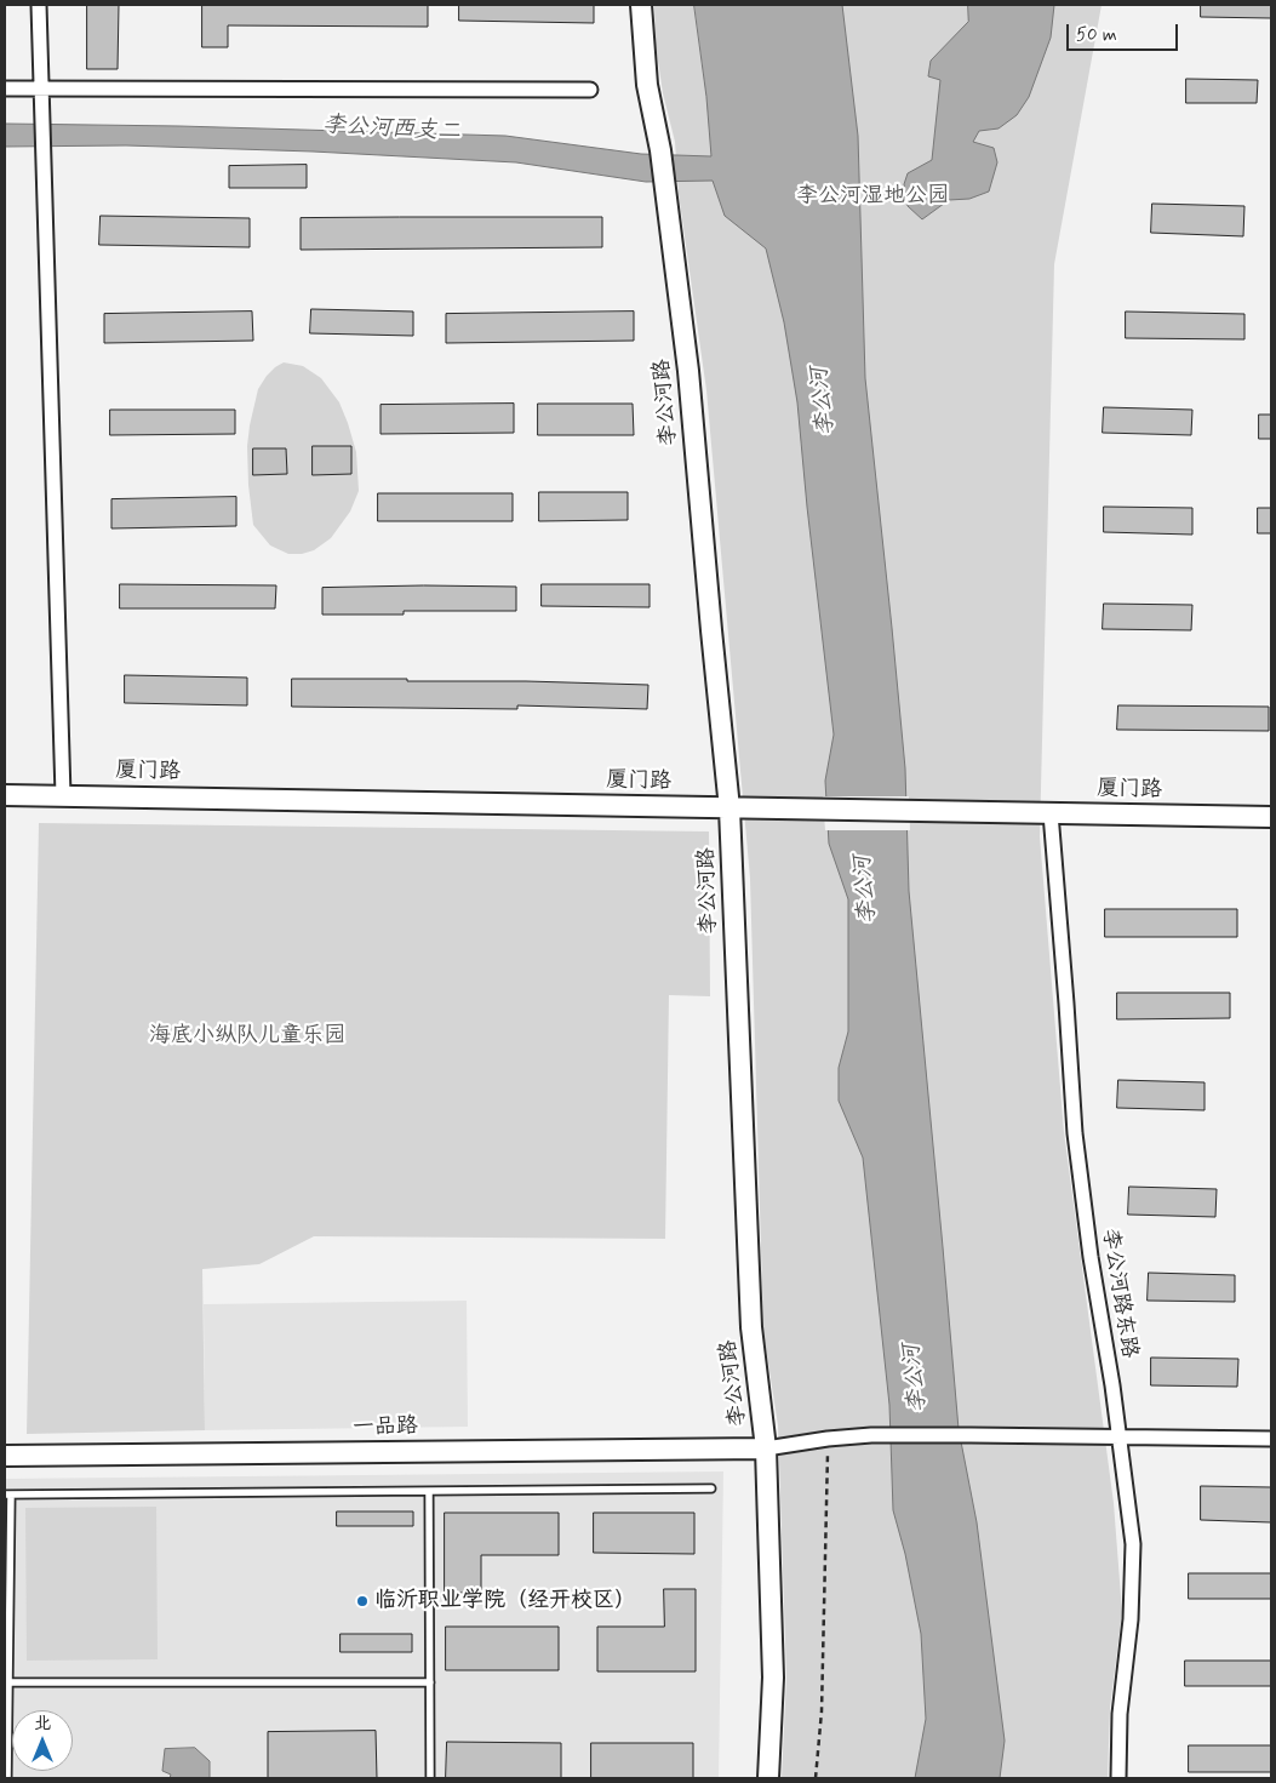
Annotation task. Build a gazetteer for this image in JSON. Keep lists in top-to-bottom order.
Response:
{
  "streets": {
    "street": [
      "李公河路",
      "厦门路",
      "李公河路东路",
      "一品路"
    ]
  },
  "crossings": [
    ["李公河路", "厦门路"],
    ["李公河路", "一品路"],
    ["厦门路", "李公河路东路"]
  ],
  "water": ["李公河西支二", "李公河"],
  "parks": ["李公河湿地公园", "海底小纵队儿童乐园"],
  "places": ["临沂职业学院（经开校区）"],
  "scale_bar": "50 m",
  "north": "top"
}
